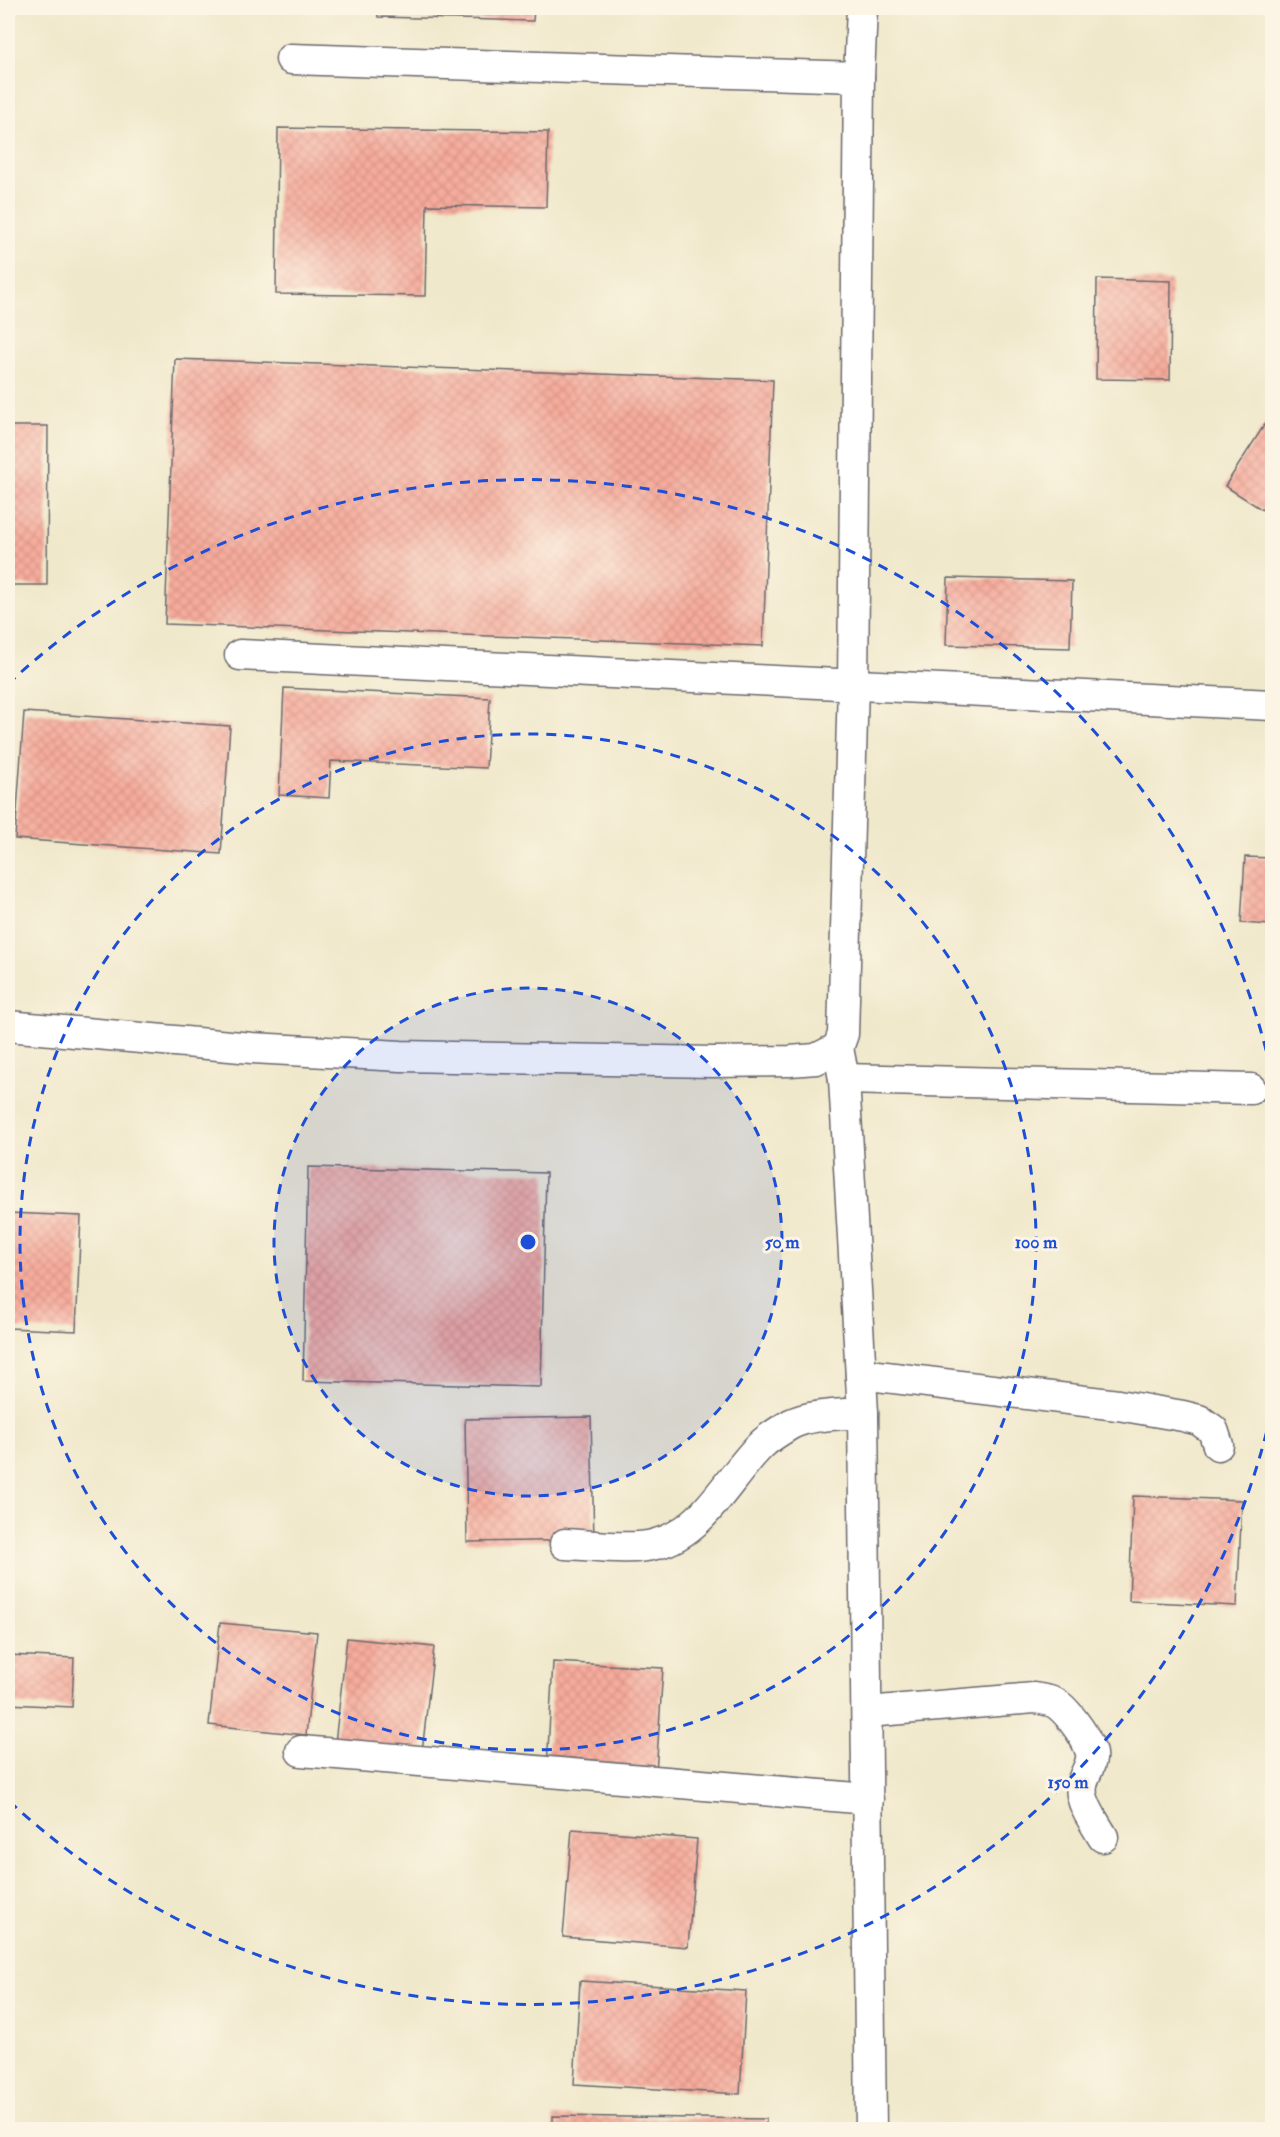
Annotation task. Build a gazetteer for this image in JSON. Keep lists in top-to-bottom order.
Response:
{
  "rings": ["50 m", "100 m", "150 m"]
}
